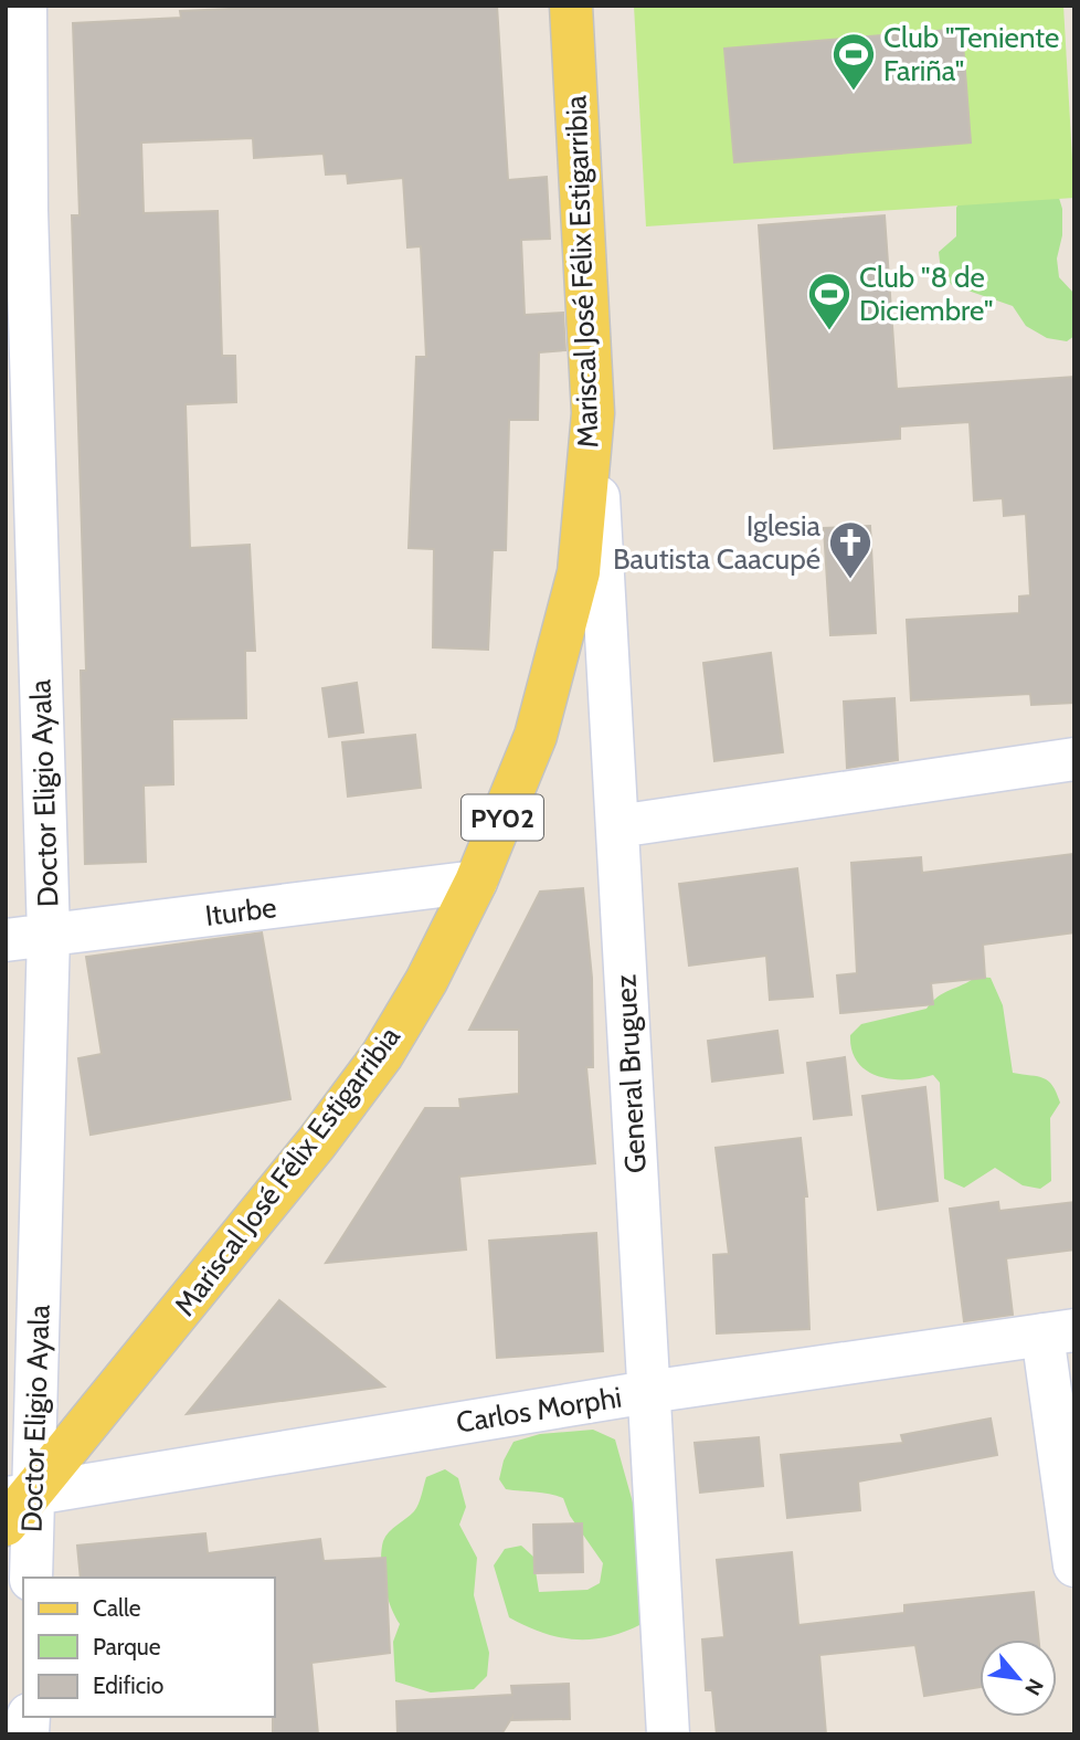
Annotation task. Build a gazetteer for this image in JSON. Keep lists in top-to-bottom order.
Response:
{
  "streets": {
    "main road": ["Mariscal José Félix Estigarribia", "PY02"],
    "street": [
      "Doctor Eligio Ayala",
      "Iturbe",
      "General Bruguez",
      "Carlos Morphi"
    ]
  },
  "crossings": [
    ["Mariscal José Félix Estigarribia", "Doctor Eligio Ayala"],
    ["Mariscal José Félix Estigarribia", "Iturbe"],
    ["Mariscal José Félix Estigarribia", "General Bruguez"],
    ["Mariscal José Félix Estigarribia", "Carlos Morphi"],
    ["Doctor Eligio Ayala", "Iturbe"],
    ["Doctor Eligio Ayala", "Carlos Morphi"],
    ["General Bruguez", "Carlos Morphi"]
  ],
  "places": {
    "sports": ["Club \"Teniente Fariña\"", "Club \"8 de Diciembre\""],
    "church": ["Iglesia Bautista Caacupé"]
  },
  "legend": ["Calle", "Parque", "Edificio"],
  "north": "bottom right"
}
